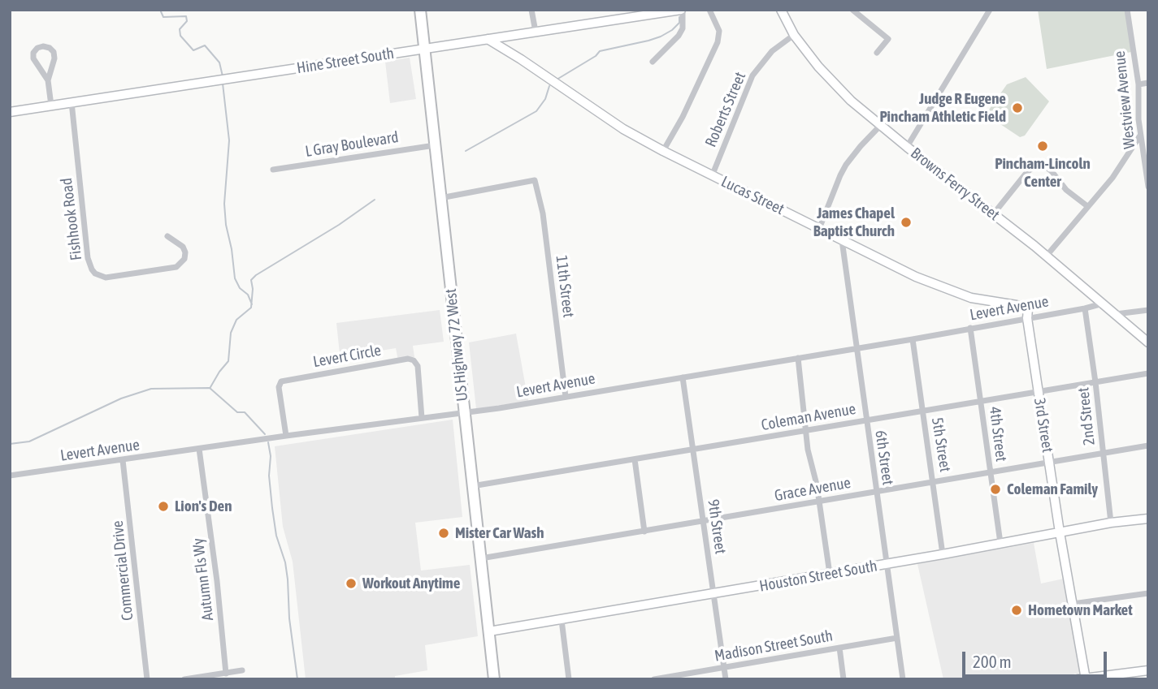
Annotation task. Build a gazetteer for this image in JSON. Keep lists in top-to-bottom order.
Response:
{
  "streets": {
    "highway": ["US Highway 72 West"],
    "street": [
      "Hine Street South",
      "Westview Avenue",
      "Roberts Street",
      "L Gray Boulevard",
      "Browns Ferry Street",
      "Lucas Street",
      "Fishhook Road",
      "11th Street",
      "Levert Avenue",
      "Levert Circle",
      "2nd Street",
      "Coleman Avenue",
      "3rd Street",
      "4th Street",
      "5th Street",
      "6th Street",
      "Grace Avenue",
      "9th Street",
      "Commercial Drive",
      "Houston Street South",
      "Autumn Fls Wy",
      "Madison Street South"
    ]
  },
  "crossings": [
    ["Hine Street South", "Lucas Street"],
    ["Hine Street South", "Fishhook Road"],
    ["Hine Street South", "US Highway 72 West"],
    ["Roberts Street", "Browns Ferry Street"],
    ["Roberts Street", "Lucas Street"],
    ["L Gray Boulevard", "US Highway 72 West"],
    ["Browns Ferry Street", "Levert Avenue"],
    ["Lucas Street", "Levert Avenue"],
    ["Lucas Street", "3rd Street"],
    ["Lucas Street", "6th Street"],
    ["11th Street", "Levert Avenue"],
    ["11th Street", "US Highway 72 West"],
    ["Levert Avenue", "US Highway 72 West"],
    ["Levert Avenue", "Levert Circle"],
    ["Levert Avenue", "2nd Street"],
    ["Levert Avenue", "3rd Street"],
    ["Levert Avenue", "4th Street"],
    ["Levert Avenue", "5th Street"],
    ["Levert Avenue", "6th Street"],
    ["Levert Avenue", "9th Street"],
    ["Levert Avenue", "Commercial Drive"],
    ["Levert Avenue", "Autumn Fls Wy"],
    ["US Highway 72 West", "Coleman Avenue"],
    ["US Highway 72 West", "Grace Avenue"],
    ["US Highway 72 West", "Houston Street South"],
    ["2nd Street", "Coleman Avenue"],
    ["2nd Street", "Grace Avenue"],
    ["2nd Street", "Houston Street South"],
    ["Coleman Avenue", "3rd Street"],
    ["Coleman Avenue", "4th Street"],
    ["Coleman Avenue", "5th Street"],
    ["Coleman Avenue", "6th Street"],
    ["Coleman Avenue", "9th Street"],
    ["3rd Street", "Grace Avenue"],
    ["3rd Street", "Houston Street South"],
    ["4th Street", "Grace Avenue"],
    ["4th Street", "Houston Street South"],
    ["5th Street", "Grace Avenue"],
    ["5th Street", "Houston Street South"],
    ["6th Street", "Grace Avenue"],
    ["6th Street", "Houston Street South"],
    ["6th Street", "Madison Street South"],
    ["Grace Avenue", "9th Street"],
    ["9th Street", "Houston Street South"],
    ["9th Street", "Madison Street South"]
  ],
  "places": [
    "Judge R Eugene Pincham Athletic Field",
    "Pincham-Lincoln Center",
    "James Chapel Baptist Church",
    "Coleman Family",
    "Lion's Den",
    "Mister Car Wash",
    "Workout Anytime",
    "Hometown Market"
  ],
  "scale_bar": "200 m"
}
